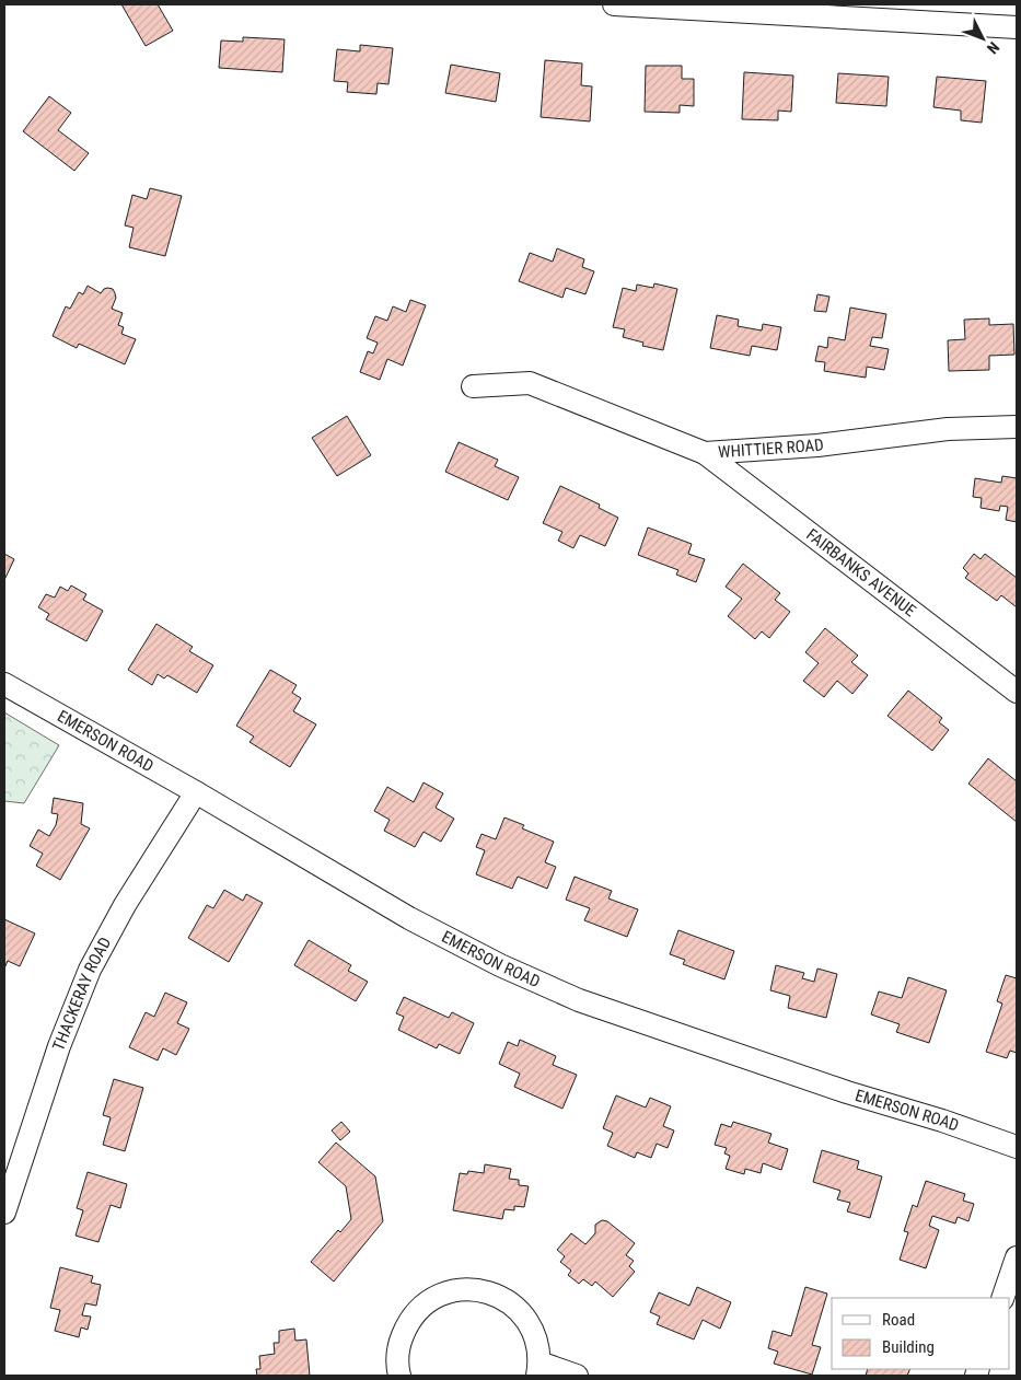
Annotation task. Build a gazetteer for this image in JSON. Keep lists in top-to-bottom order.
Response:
{
  "streets": {
    "street": [
      "WHITTIER ROAD",
      "FAIRBANKS AVENUE",
      "EMERSON ROAD",
      "THACKERAY ROAD"
    ]
  },
  "crossings": [
    ["WHITTIER ROAD", "FAIRBANKS AVENUE"],
    ["EMERSON ROAD", "THACKERAY ROAD"]
  ],
  "legend": ["Road", "Building"],
  "north": "bottom right"
}
